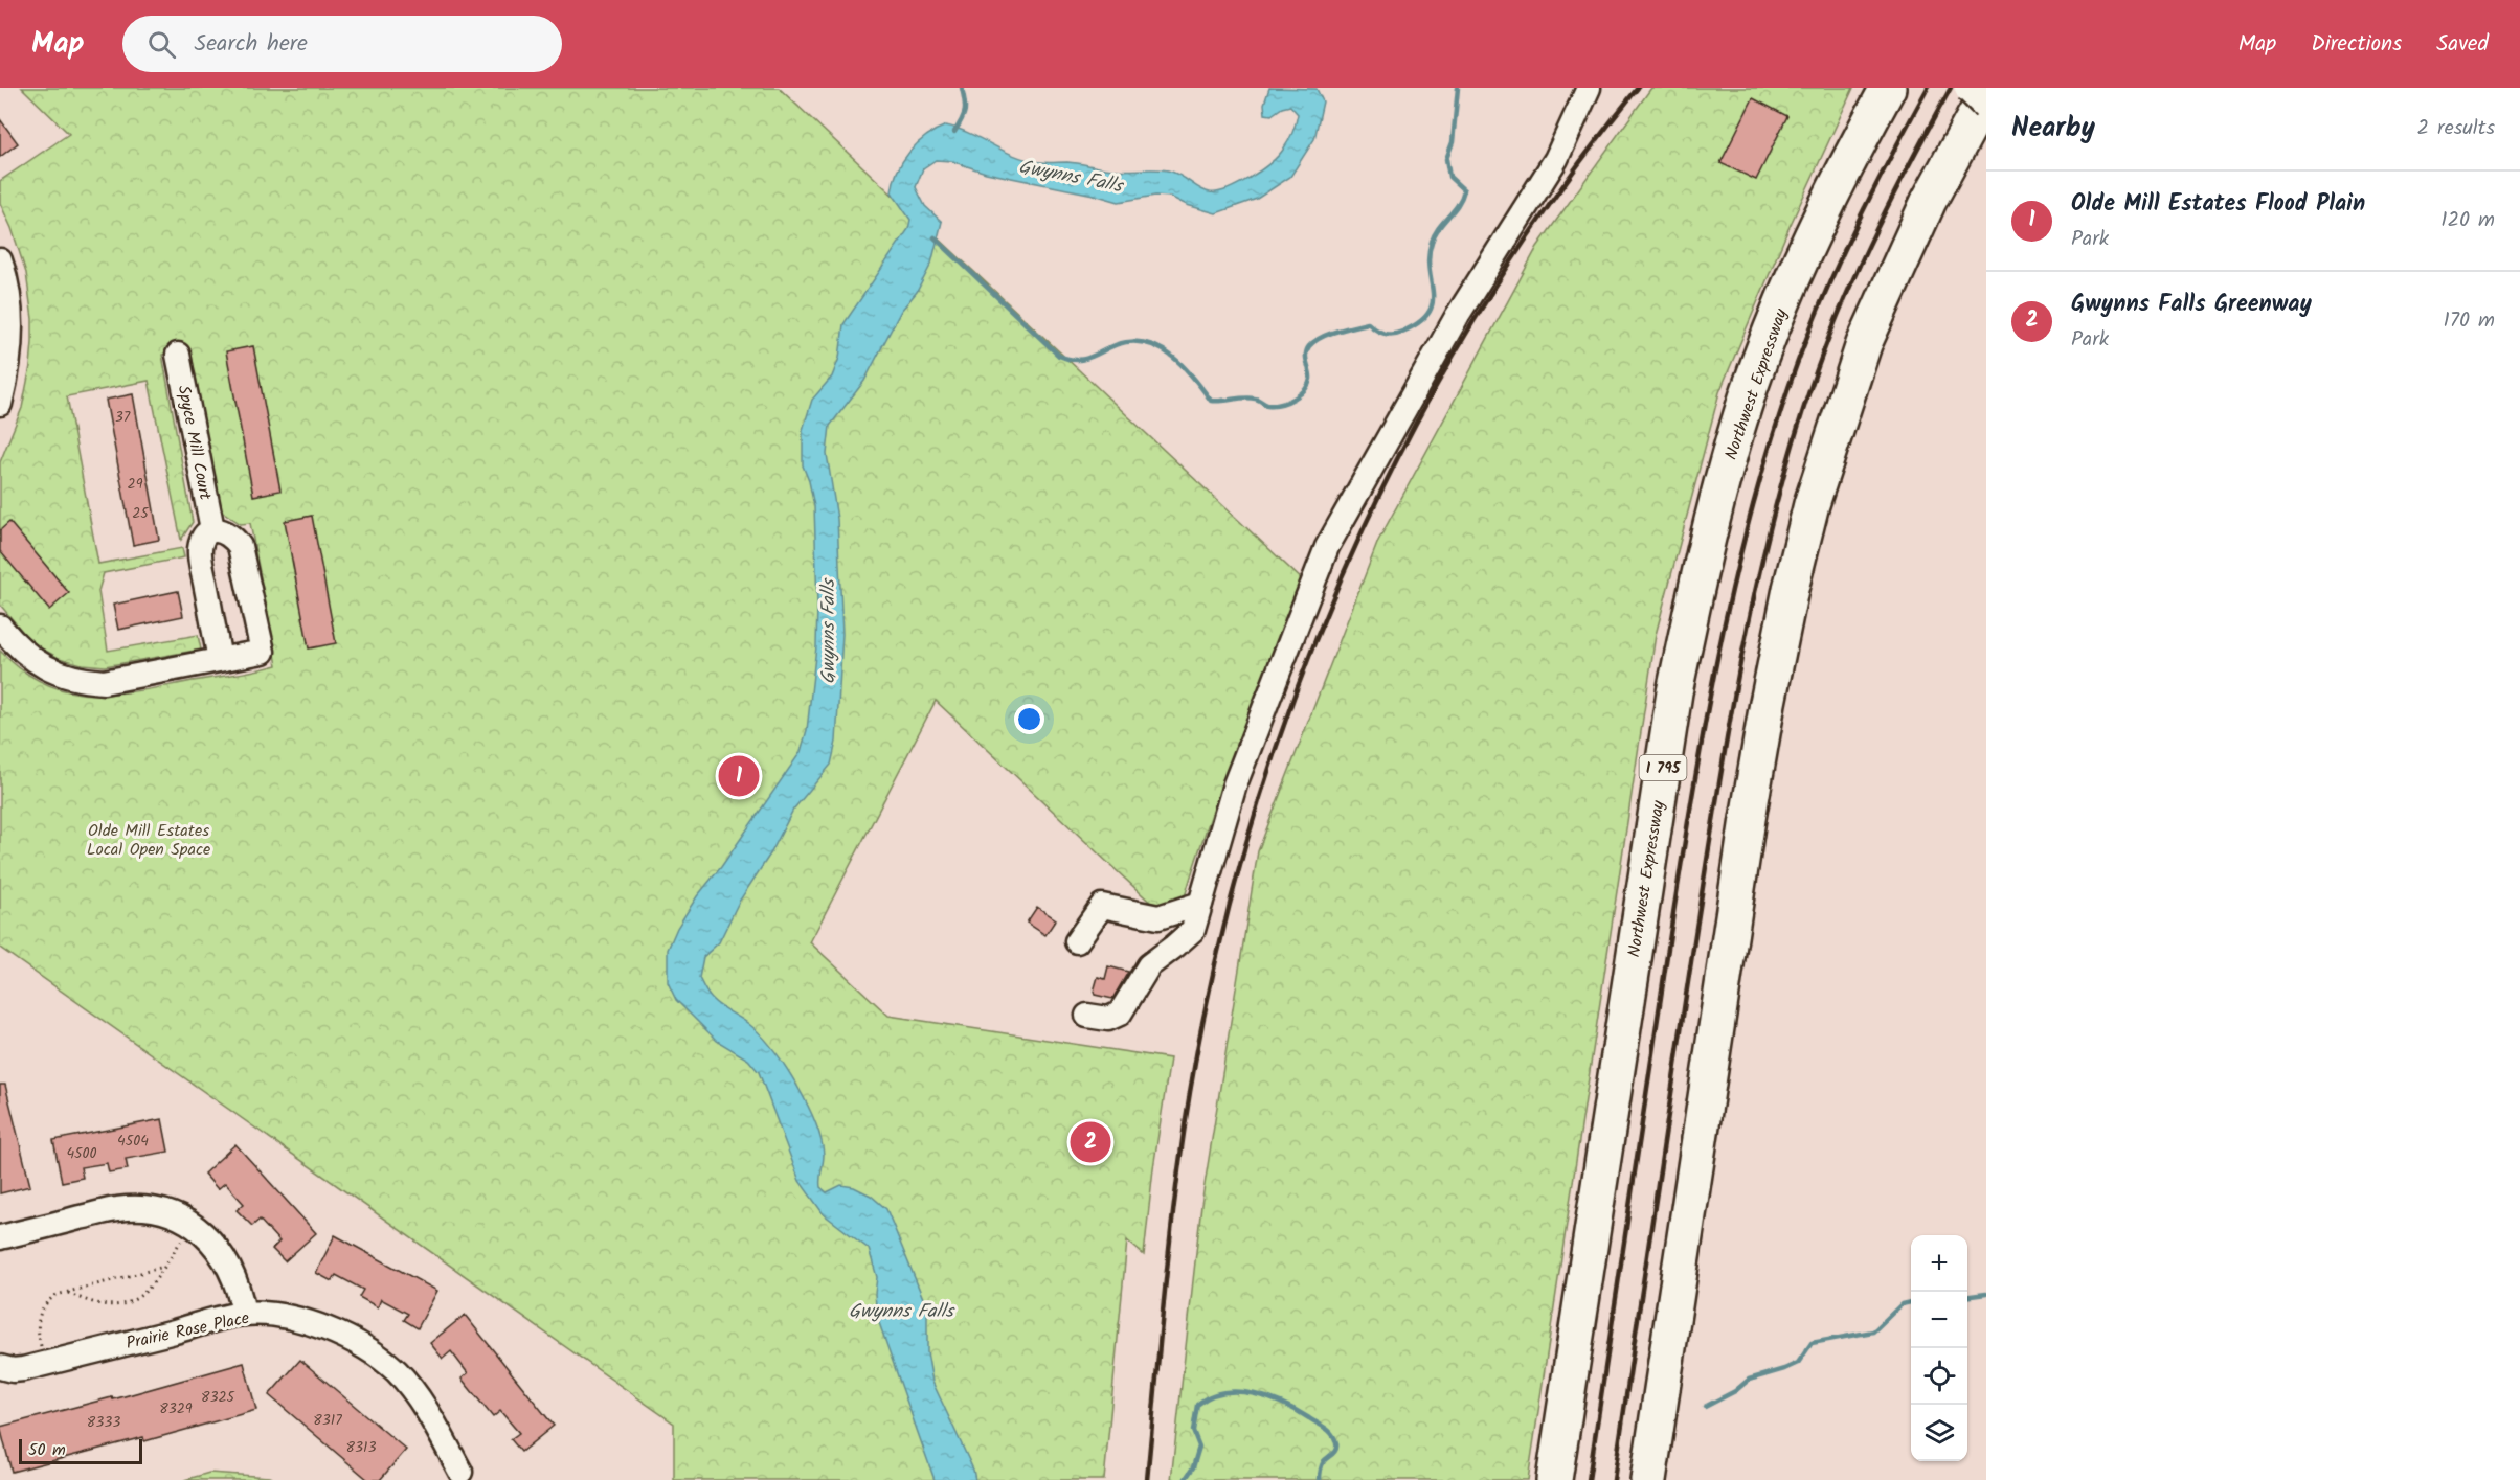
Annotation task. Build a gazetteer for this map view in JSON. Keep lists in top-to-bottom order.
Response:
{
  "streets": {
    "highway": ["Northwest Expressway", "I 795"],
    "street": ["Spyce Mill Court", "Prairie Rose Place"]
  },
  "water": ["Gwynns Falls"],
  "parks": ["Olde Mill Estates Local Open Space"],
  "house_numbers": [
    "37",
    "29",
    "25",
    "4504",
    "4500",
    "8325",
    "8329",
    "8317",
    "8333",
    "8313"
  ],
  "scale_bar": "50 m",
  "page": {
    "header": "Map",
    "search": "Search here",
    "nav": ["Map", "Directions", "Saved"],
    "heading": ["Nearby", "2 results"],
    "list": [
      {
        "mark": "1",
        "name": "Olde Mill Estates Flood Plain",
        "note": "Park",
        "value": "120 m"
      },
      {
        "mark": "2",
        "name": "Gwynns Falls Greenway",
        "note": "Park",
        "value": "170 m"
      }
    ],
    "pins": ["1", "2"],
    "map_buttons": ["+", "−"],
    "scale": "50 m"
  }
}
